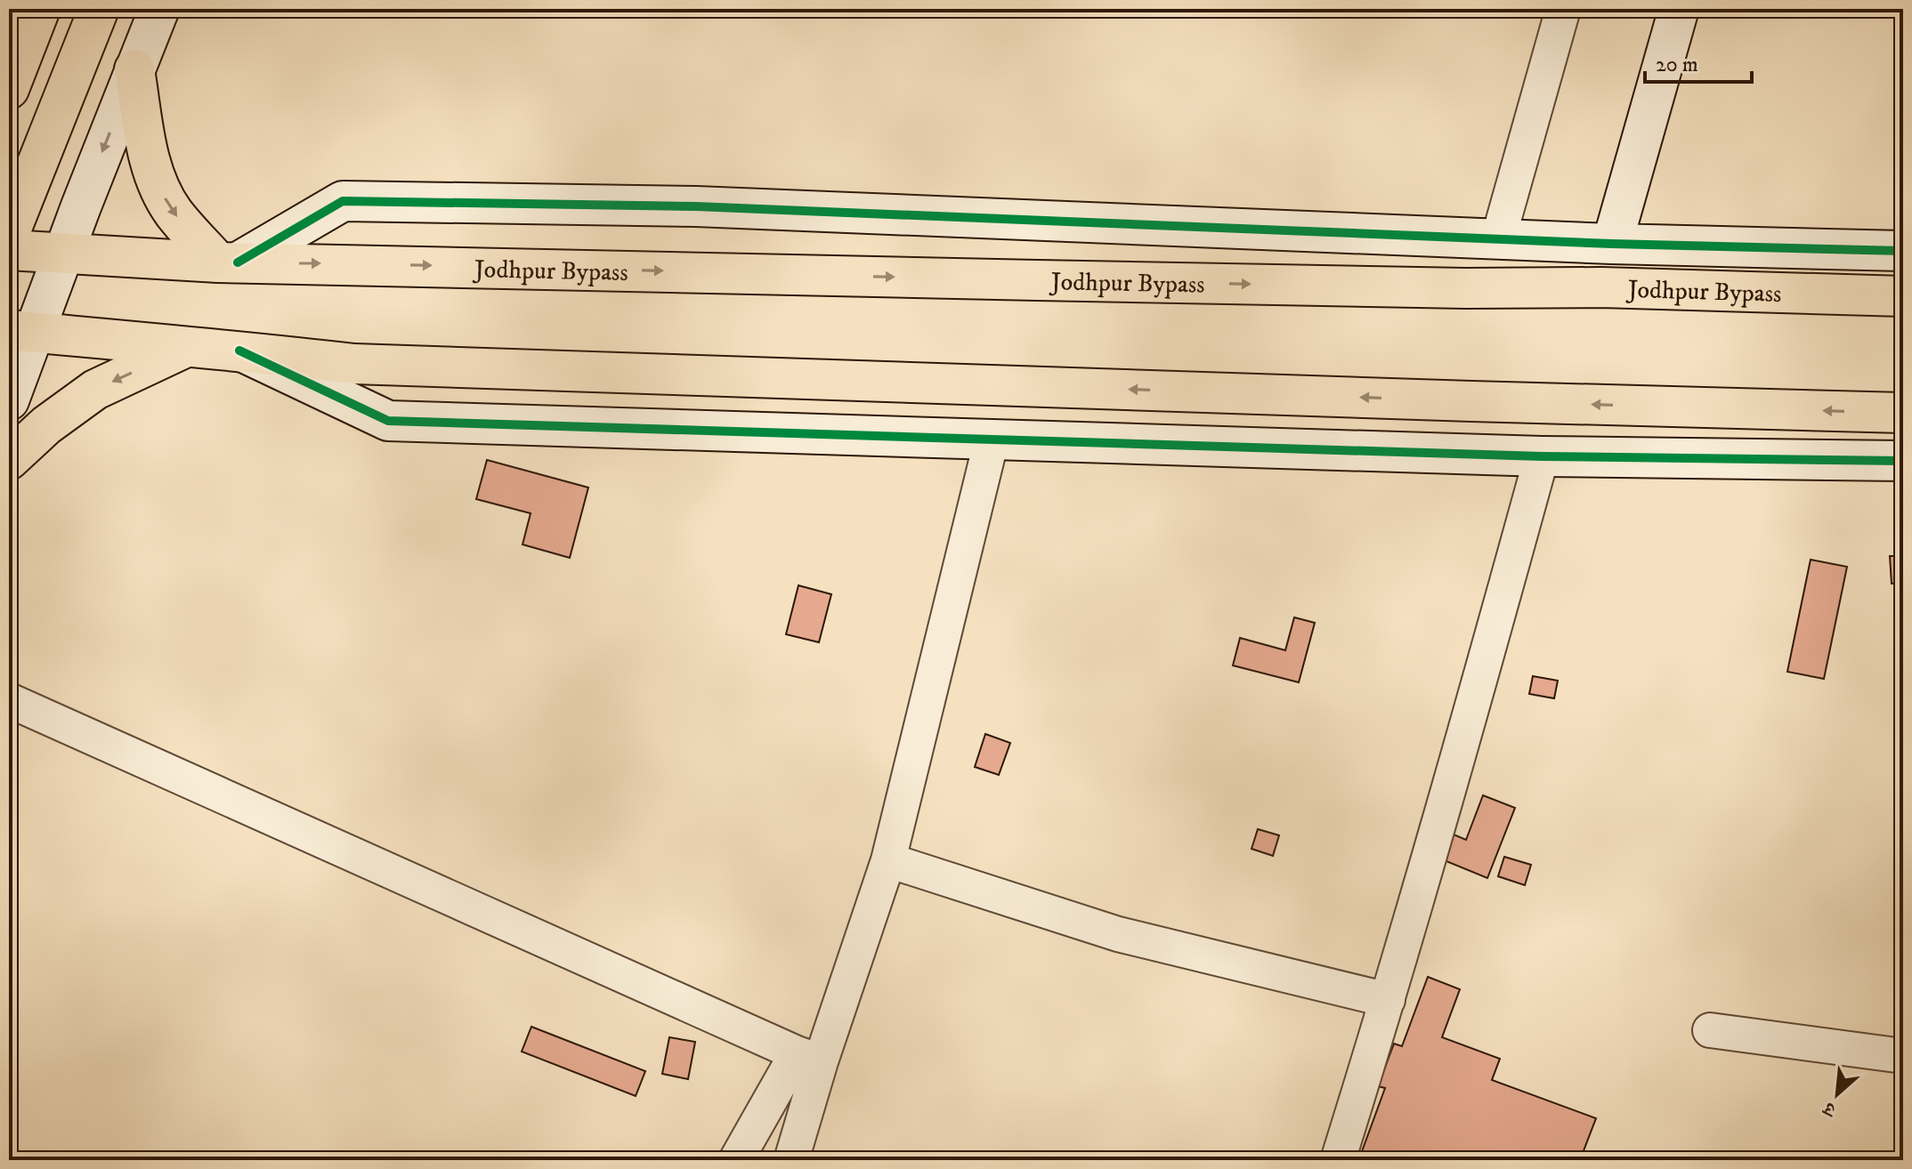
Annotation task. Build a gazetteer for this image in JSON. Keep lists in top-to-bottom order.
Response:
{
  "streets": {
    "highway": ["Jodhpur Bypass"]
  },
  "scale_bar": "20 m",
  "north": "bottom left"
}
